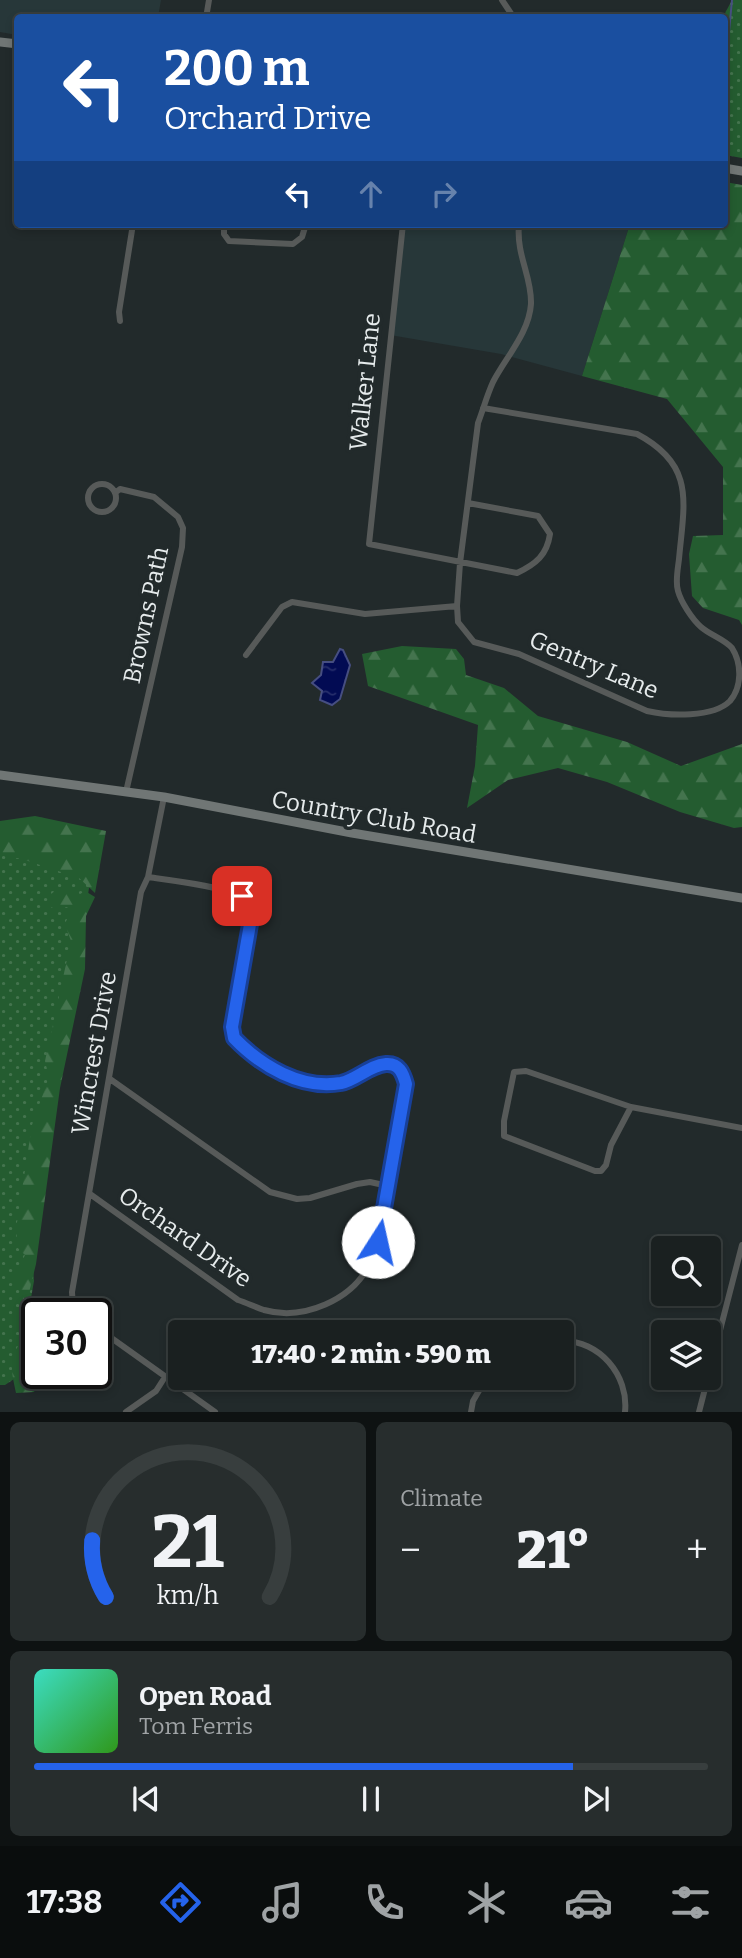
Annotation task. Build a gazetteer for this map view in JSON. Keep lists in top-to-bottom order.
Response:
{
  "streets": {
    "street": [
      "Walker Lane",
      "Browns Path",
      "Gentry Lane",
      "Country Club Road",
      "Wincrest Drive",
      "Orchard Drive"
    ]
  },
  "crossings": [
    ["Walker Lane", "Gentry Lane"],
    ["Browns Path", "Country Club Road"],
    ["Country Club Road", "Wincrest Drive"],
    ["Wincrest Drive", "Orchard Drive"]
  ],
  "page": {
    "turn": ["200 m", "Orchard Drive"],
    "limit": "30",
    "trip": "17:40 · 2 min · 590 m",
    "tile": "Climate",
    "heat": ["−", "21°", "+"],
    "song": ["Open Road", "Tom Ferris"],
    "tabs": "17:38",
    "gauge": ["21", "km/h"]
  }
}
